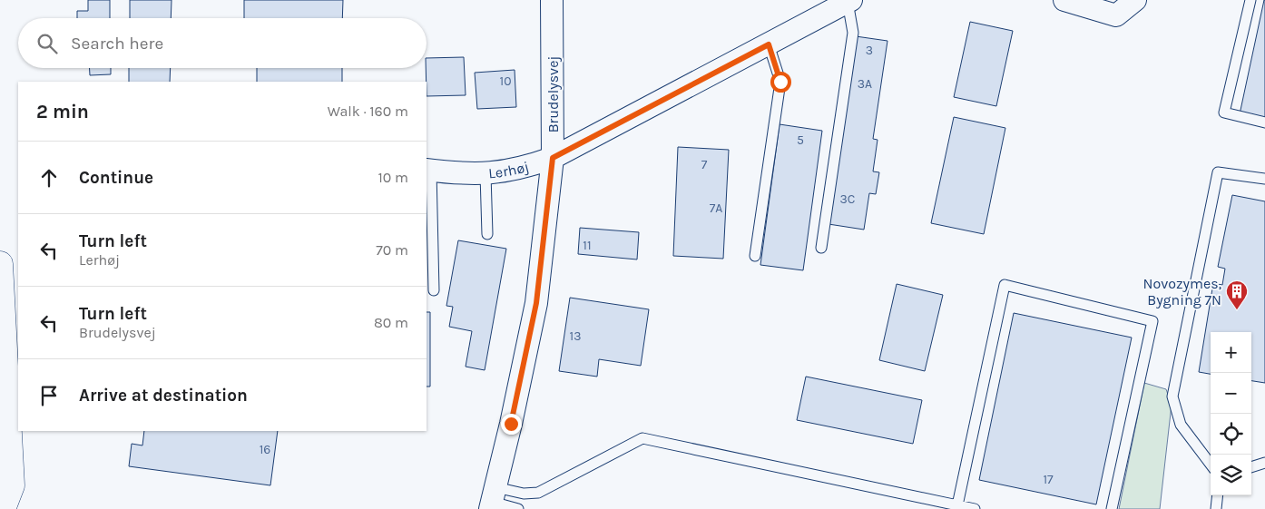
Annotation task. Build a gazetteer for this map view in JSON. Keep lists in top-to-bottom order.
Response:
{
  "streets": {
    "street": ["Brudelysvej", "Lerhøj"]
  },
  "crossings": [
    ["Brudelysvej", "Lerhøj"]
  ],
  "places": {
    "building": ["Novozymes, Bygning 7N"]
  },
  "house_numbers": [
    "3",
    "10",
    "3A",
    "5",
    "7",
    "3C",
    "7A",
    "11",
    "13",
    "16",
    "17"
  ],
  "page": {
    "search": "Search here",
    "heading": ["2 min", "Walk · 160 m"],
    "list": [
      ["Continue", "10 m"],
      ["Turn left", "Lerhøj", "70 m"],
      ["Turn left", "Brudelysvej", "80 m"],
      "Arrive at destination"
    ],
    "map_buttons": ["+", "−"]
  }
}
